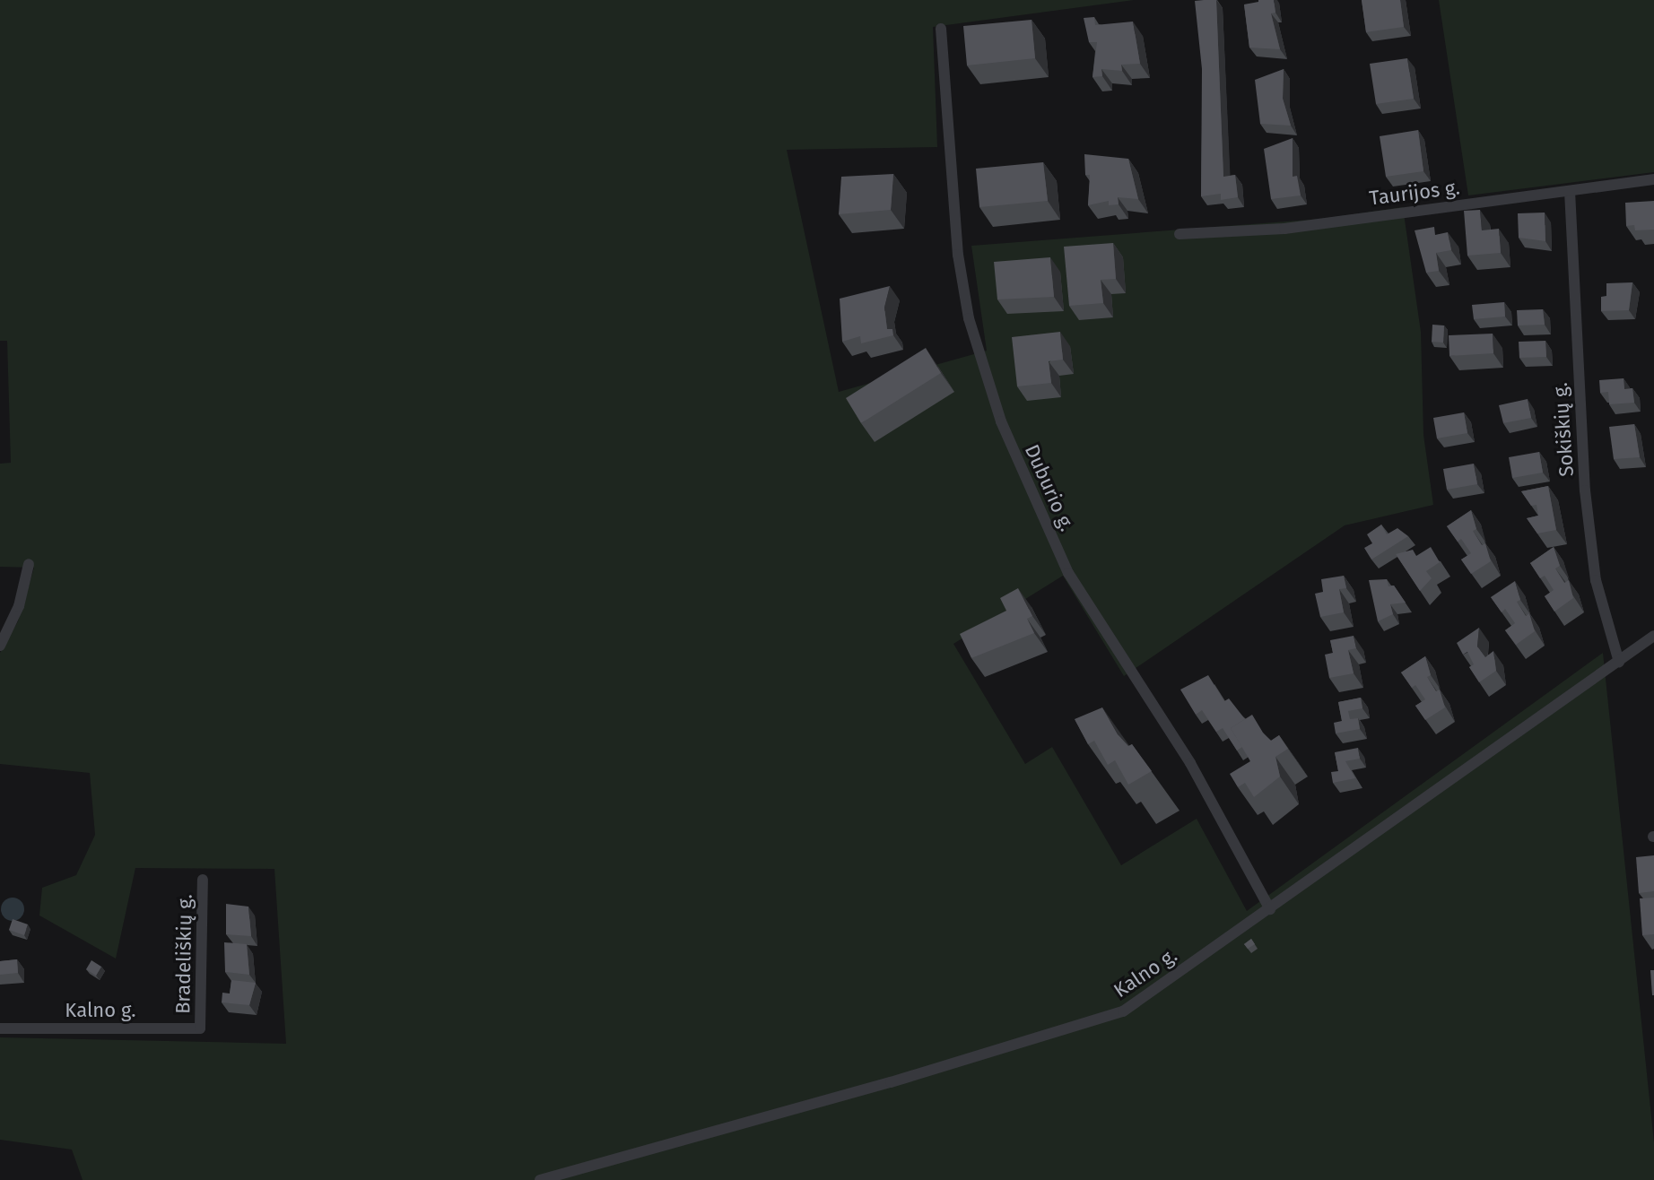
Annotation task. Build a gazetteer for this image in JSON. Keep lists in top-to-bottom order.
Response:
{
  "streets": {
    "street": [
      "Taurijos g.",
      "Sokiškių g.",
      "Duburio g.",
      "Bradeliškių g.",
      "Kalno g."
    ]
  },
  "crossings": [
    ["Taurijos g.", "Sokiškių g."],
    ["Sokiškių g.", "Kalno g."],
    ["Duburio g.", "Kalno g."],
    ["Bradeliškių g.", "Kalno g."]
  ]
}
